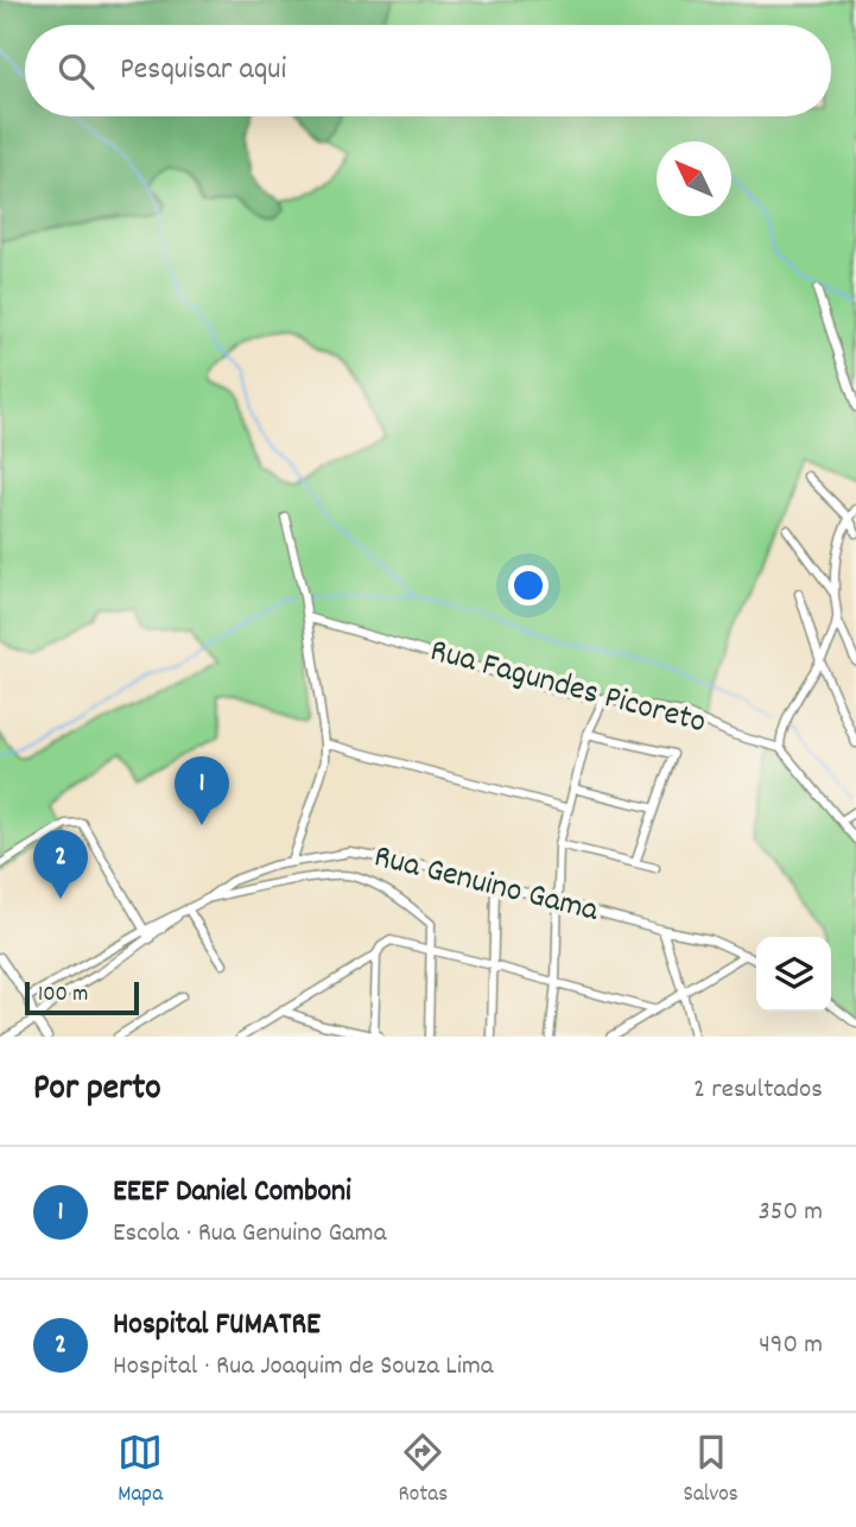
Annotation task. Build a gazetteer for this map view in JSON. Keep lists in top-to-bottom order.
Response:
{
  "streets": {
    "street": ["Rua Fagundes Picoreto", "Rua Genuino Gama"]
  },
  "scale_bar": "100 m",
  "north": "top left",
  "page": {
    "search": "Pesquisar aqui",
    "pins": ["1", "2"],
    "scale": "100 m",
    "heading": ["Por perto", "2 resultados"],
    "list": [
      {
        "mark": "1",
        "name": "EEEF Daniel Comboni",
        "note": "Escola · Rua Genuino Gama",
        "value": "350 m"
      },
      {
        "mark": "2",
        "name": "Hospital FUMATRE",
        "note": "Hospital · Rua Joaquim de Souza Lima",
        "value": "490 m"
      }
    ],
    "nav": ["Mapa", "Rotas", "Salvos"]
  }
}
